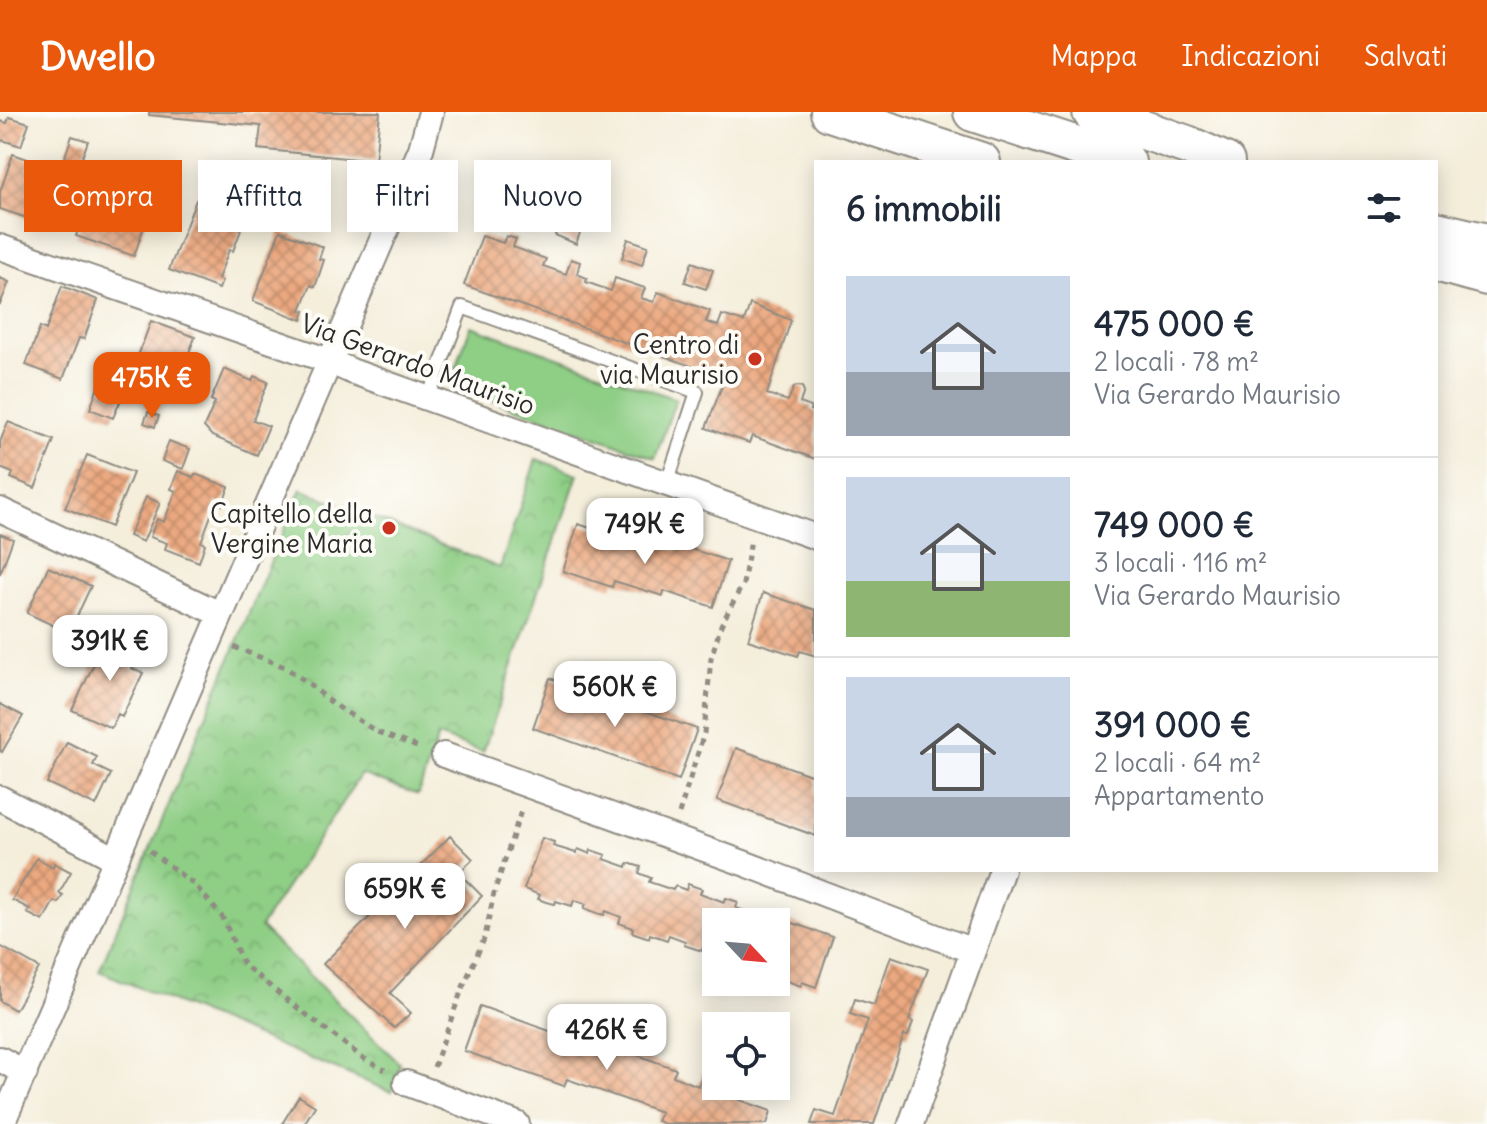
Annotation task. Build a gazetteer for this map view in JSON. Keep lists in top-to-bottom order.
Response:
{
  "streets": {
    "street": ["Via Gerardo Maurisio"]
  },
  "places": ["Centro di via Maurisio", "Capitello della Vergine Maria"],
  "north": "bottom right",
  "page": {
    "header": "Dwello",
    "nav": ["Mappa", "Indicazioni", "Salvati"],
    "chip": [
      "Compra",
      "Affitta",
      "Filtri",
      "Nuovo"
    ],
    "heading": "6 immobili",
    "list": [
      {
        "name": "475 000 €",
        "note": "2 locali · 78 m² · Via Gerardo Maurisio"
      },
      {
        "name": "749 000 €",
        "note": "3 locali · 116 m² · Via Gerardo Maurisio"
      },
      {
        "name": "391 000 €",
        "note": "2 locali · 64 m² · Appartamento"
      }
    ],
    "price": [
      "475K €",
      "749K €",
      "391K €",
      "560K €",
      "659K €",
      "426K €"
    ]
  }
}
